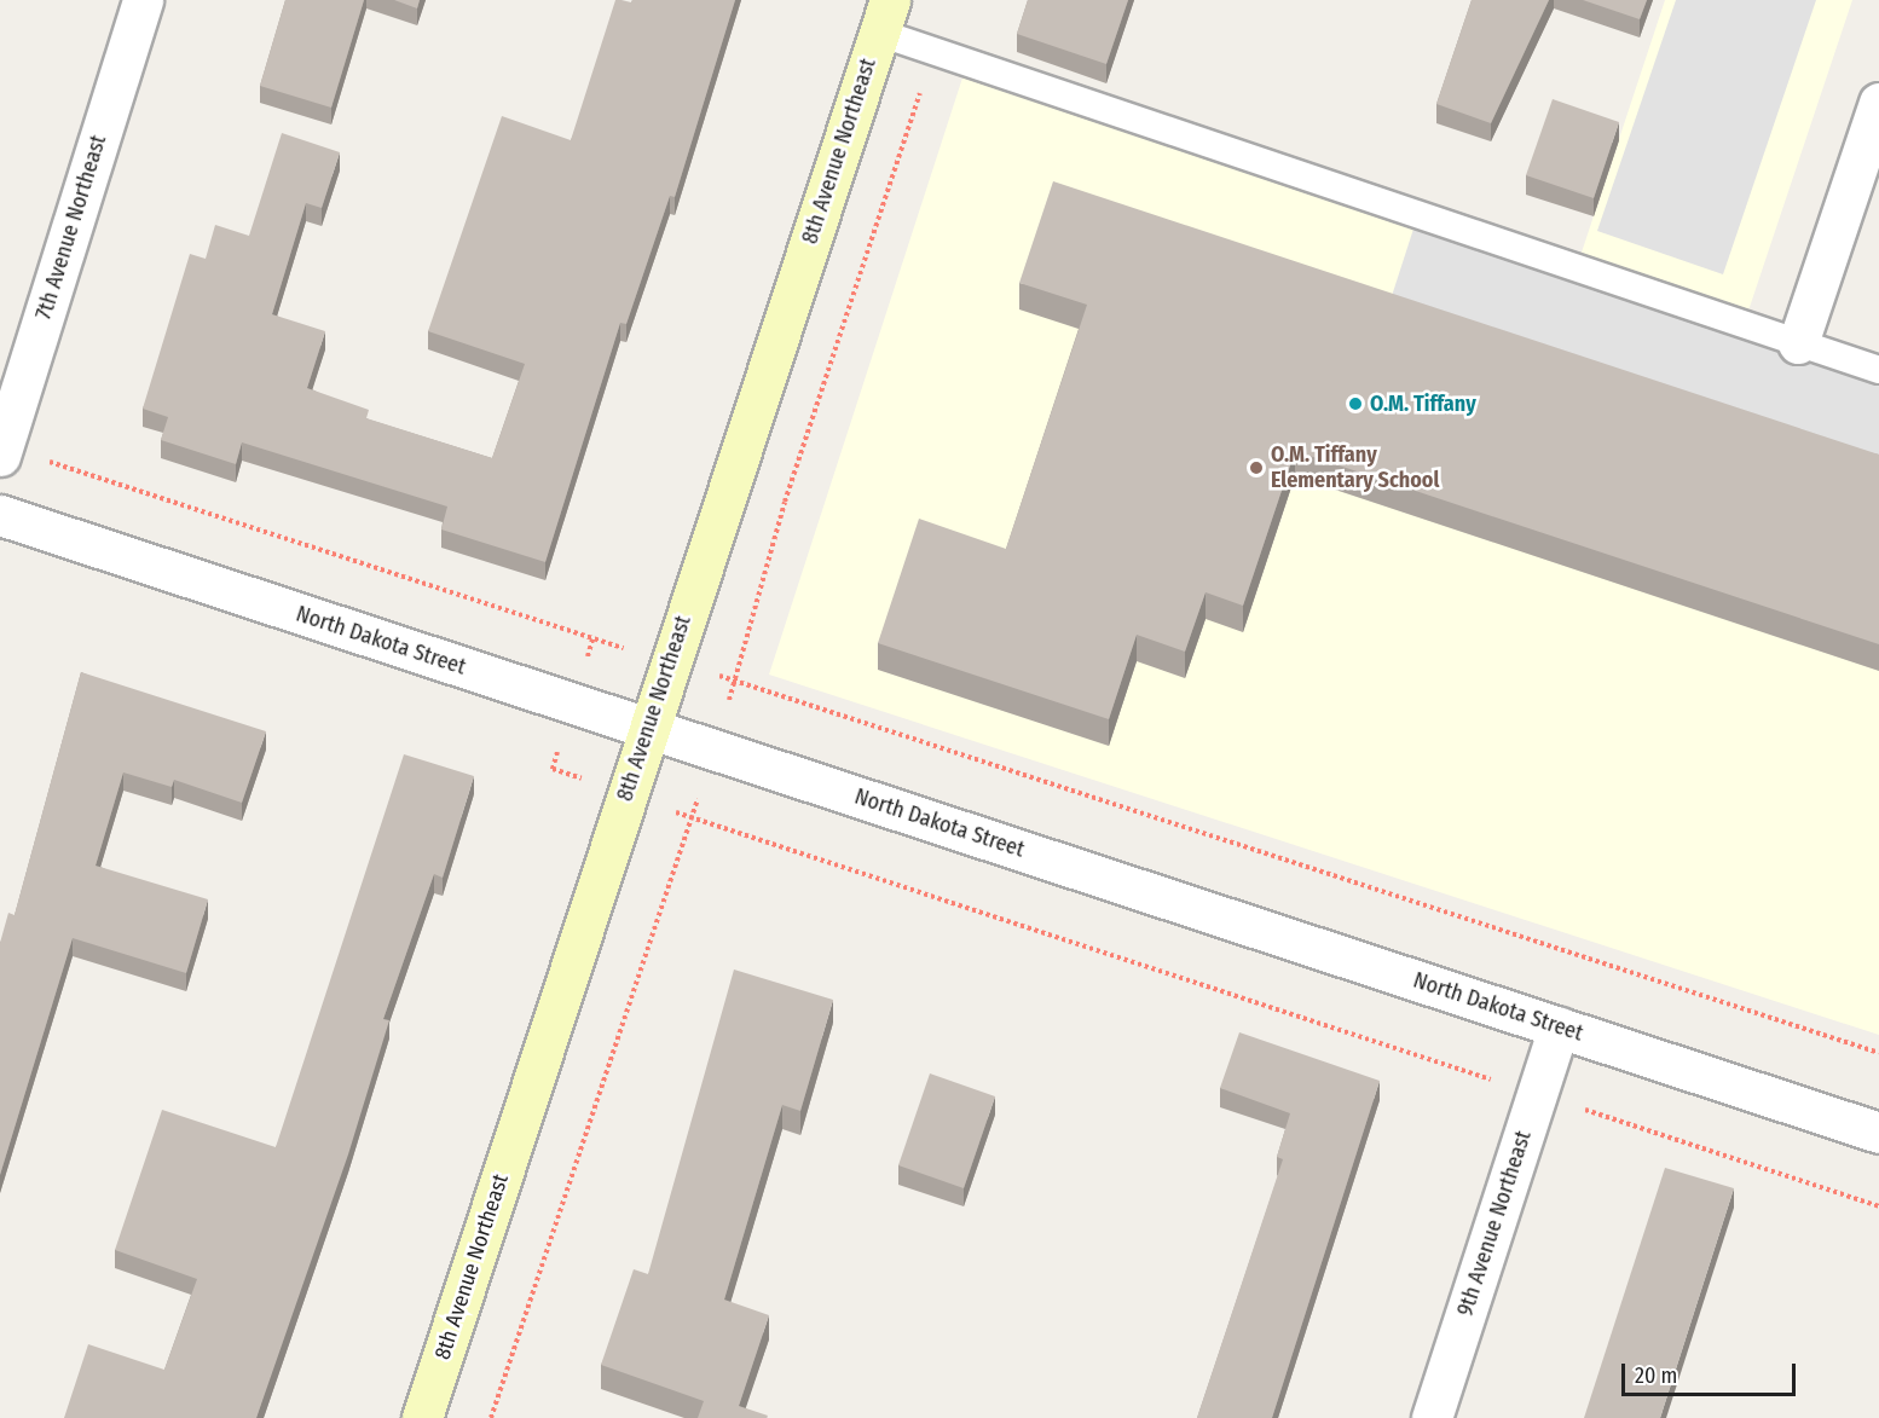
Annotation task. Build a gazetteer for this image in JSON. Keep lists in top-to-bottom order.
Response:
{
  "streets": {
    "main road": ["8th Avenue Northeast"],
    "street": ["7th Avenue Northeast", "North Dakota Street", "9th Avenue Northeast"]
  },
  "crossings": [
    ["8th Avenue Northeast", "North Dakota Street"],
    ["North Dakota Street", "9th Avenue Northeast"]
  ],
  "places": ["O.M. Tiffany", "O.M. Tiffany Elementary School"],
  "scale_bar": "20 m"
}
